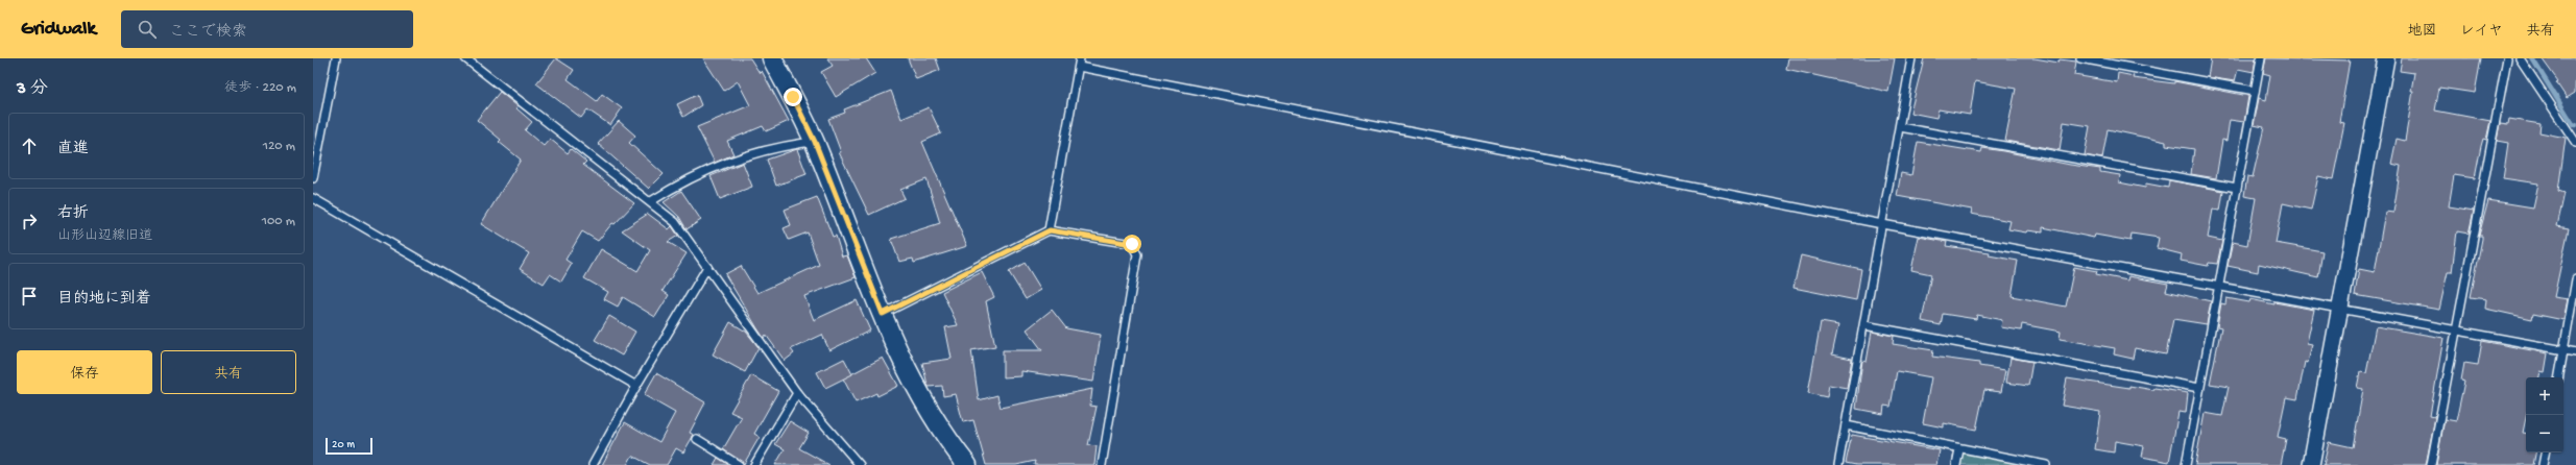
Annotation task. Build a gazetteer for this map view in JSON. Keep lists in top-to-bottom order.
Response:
{
  "scale_bar": "20 m",
  "page": {
    "header": "Gridwalk",
    "search": "ここで検索",
    "nav": ["地図", "レイヤ", "共有"],
    "heading": ["3 分", "徒歩 · 220 m"],
    "list": [
      ["直進", "120 m"],
      ["右折", "山形山辺線旧道", "100 m"],
      "目的地に到着"
    ],
    "buttons": ["保存", "共有"],
    "map_buttons": ["+", "−"],
    "scale": "20 m"
  }
}
